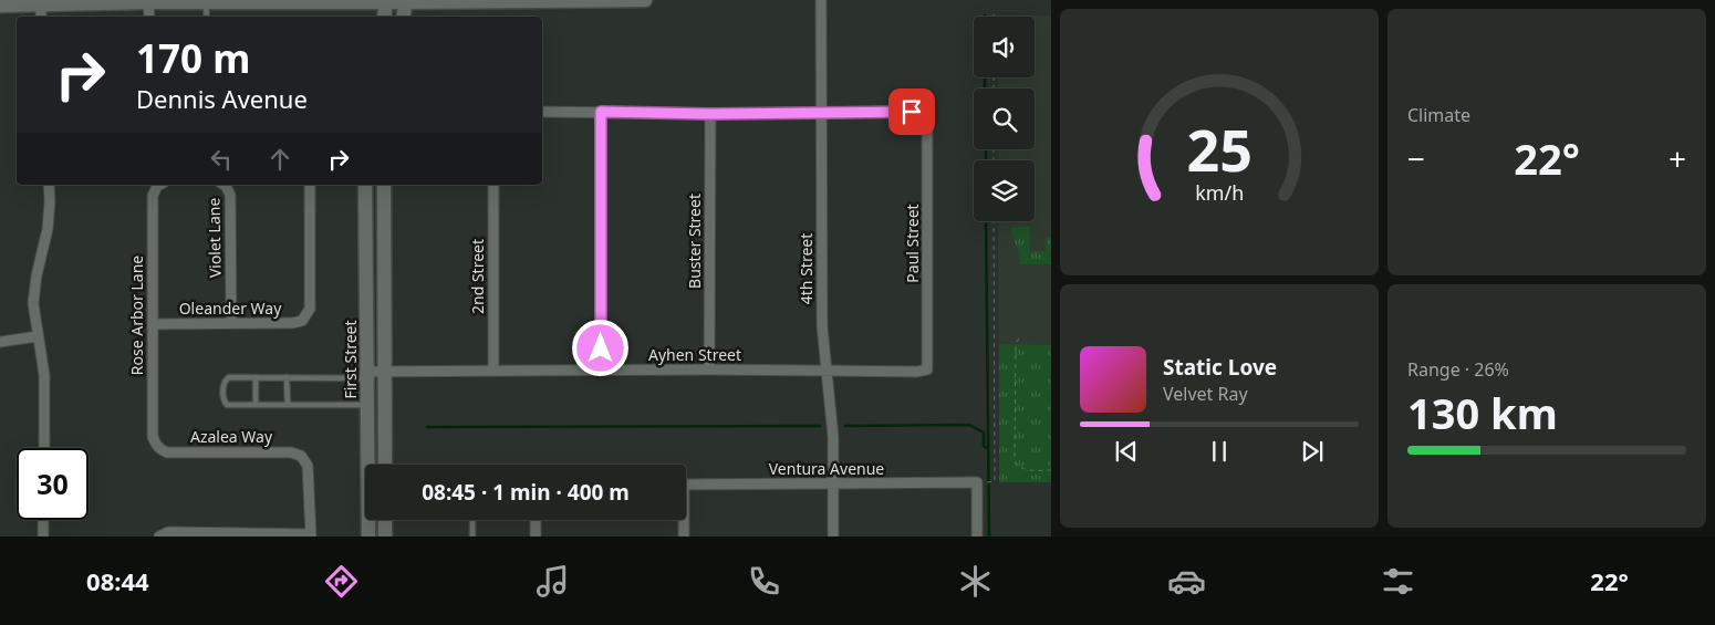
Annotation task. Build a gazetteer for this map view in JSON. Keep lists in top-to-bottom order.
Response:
{
  "streets": {
    "main road": ["First Street"],
    "street": [
      "Violet Lane",
      "Buster Street",
      "Paul Street",
      "4th Street",
      "2nd Street",
      "Oleander Way",
      "Rose Arbor Lane",
      "Ayhen Street",
      "Azalea Way",
      "Ventura Avenue"
    ]
  },
  "crossings": [
    ["Violet Lane", "Oleander Way"],
    ["Buster Street", "Ayhen Street"],
    ["Paul Street", "4th Street"],
    ["Paul Street", "Ayhen Street"],
    ["4th Street", "Ayhen Street"],
    ["4th Street", "Ventura Avenue"],
    ["2nd Street", "Ayhen Street"],
    ["Oleander Way", "Rose Arbor Lane"],
    ["Rose Arbor Lane", "Azalea Way"],
    ["Ayhen Street", "First Street"]
  ],
  "page": {
    "tile": [
      "Climate",
      ["Range · 26%", "130 km"]
    ],
    "turn": ["170 m", "Dennis Avenue"],
    "heat": ["−", "22°", "+"],
    "song": ["Static Love", "Velvet Ray"],
    "limit": "30",
    "trip": "08:45 · 1 min · 400 m",
    "tabs": ["08:44", "22°"],
    "gauge": ["25", "km/h"]
  }
}
